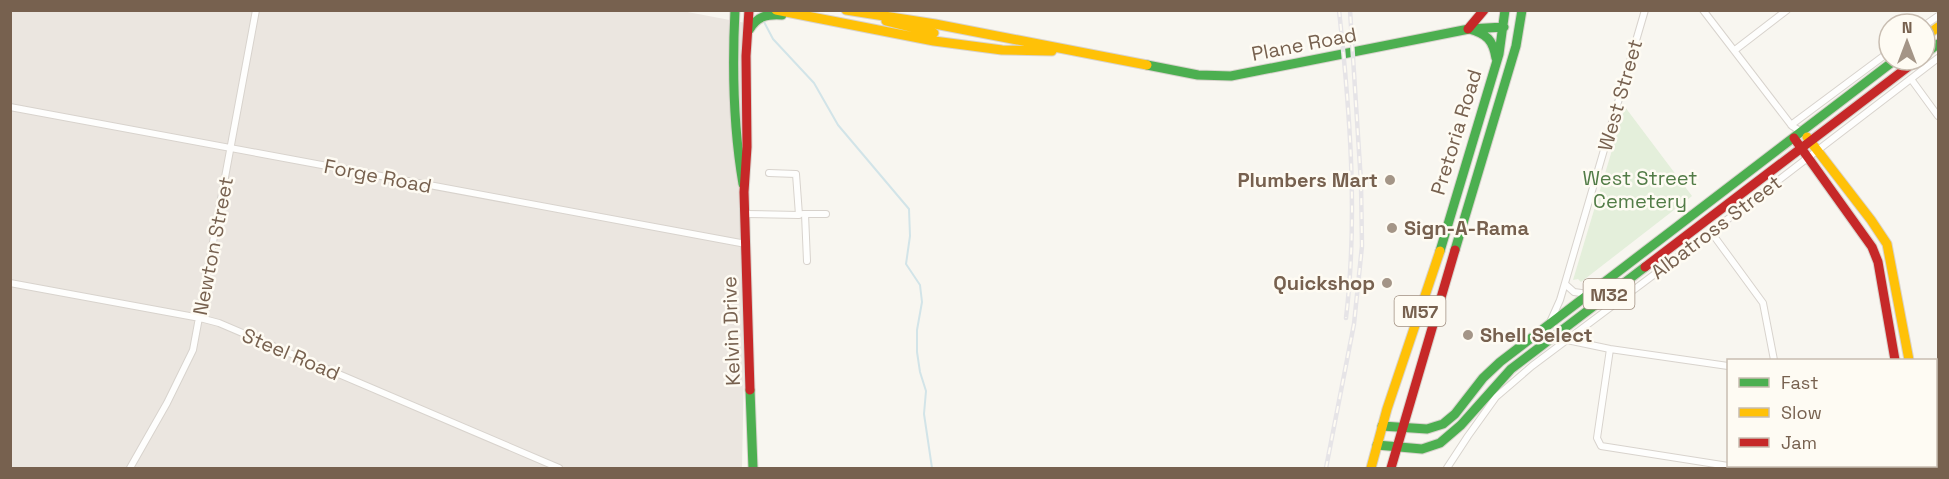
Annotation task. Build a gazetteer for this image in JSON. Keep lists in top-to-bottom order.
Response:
{
  "streets": {
    "main road": [
      "Plane Road",
      "Pretoria Road",
      "M32",
      "M57",
      "Kelvin Drive"
    ],
    "street": [
      "West Street",
      "Forge Road",
      "Albatross Street",
      "Newton Street",
      "Steel Road"
    ]
  },
  "crossings": [
    ["Plane Road", "Pretoria Road"],
    ["West Street", "M32"],
    ["Pretoria Road", "M32"],
    ["Forge Road", "Newton Street"],
    ["Forge Road", "Kelvin Drive"],
    ["Newton Street", "Steel Road"]
  ],
  "parks": ["West Street Cemetery"],
  "places": [
    "Plumbers Mart",
    "Sign-A-Rama",
    "Quickshop",
    "Shell Select"
  ],
  "legend": ["Fast", "Slow", "Jam"],
  "north": "top"
}
